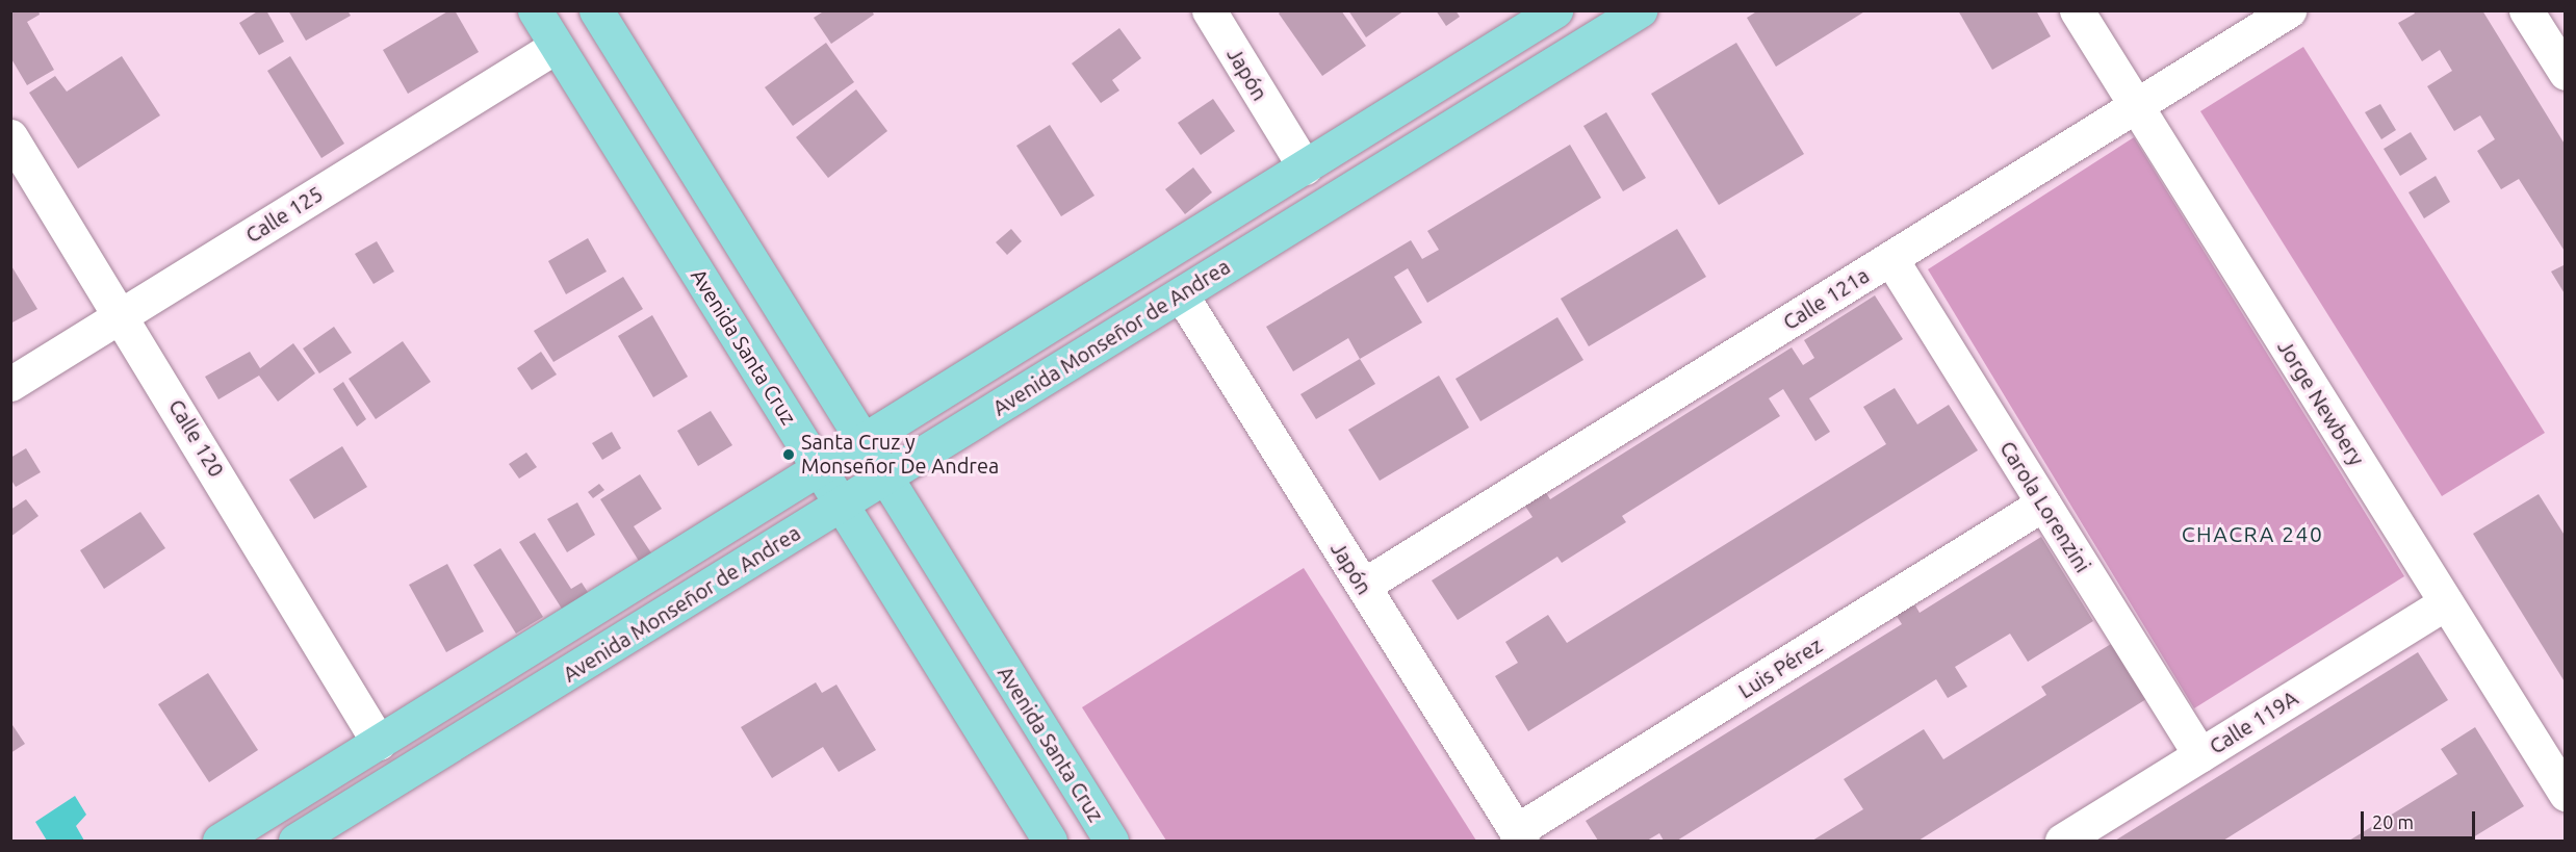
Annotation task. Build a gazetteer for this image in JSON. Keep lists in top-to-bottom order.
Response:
{
  "streets": {
    "main road": ["Avenida Monseñor de Andrea", "Avenida Santa Cruz"],
    "street": [
      "Japón",
      "Calle 125",
      "Calle 121a",
      "Jorge Newbery",
      "Calle 120",
      "Carola Lorenzini",
      "Luis Pérez",
      "Calle 119A"
    ]
  },
  "crossings": [
    ["Japón", "Calle 121a"],
    ["Japón", "Avenida Monseñor de Andrea"],
    ["Japón", "Luis Pérez"],
    ["Calle 125", "Avenida Santa Cruz"],
    ["Calle 125", "Calle 120"],
    ["Calle 121a", "Jorge Newbery"],
    ["Calle 121a", "Carola Lorenzini"],
    ["Avenida Monseñor de Andrea", "Avenida Santa Cruz"],
    ["Avenida Monseñor de Andrea", "Calle 120"],
    ["Jorge Newbery", "Calle 119A"],
    ["Carola Lorenzini", "Luis Pérez"],
    ["Carola Lorenzini", "Calle 119A"]
  ],
  "districts": ["CHACRA 240"],
  "places": ["Santa Cruz y Monseñor De Andrea"],
  "scale_bar": "20 m"
}
